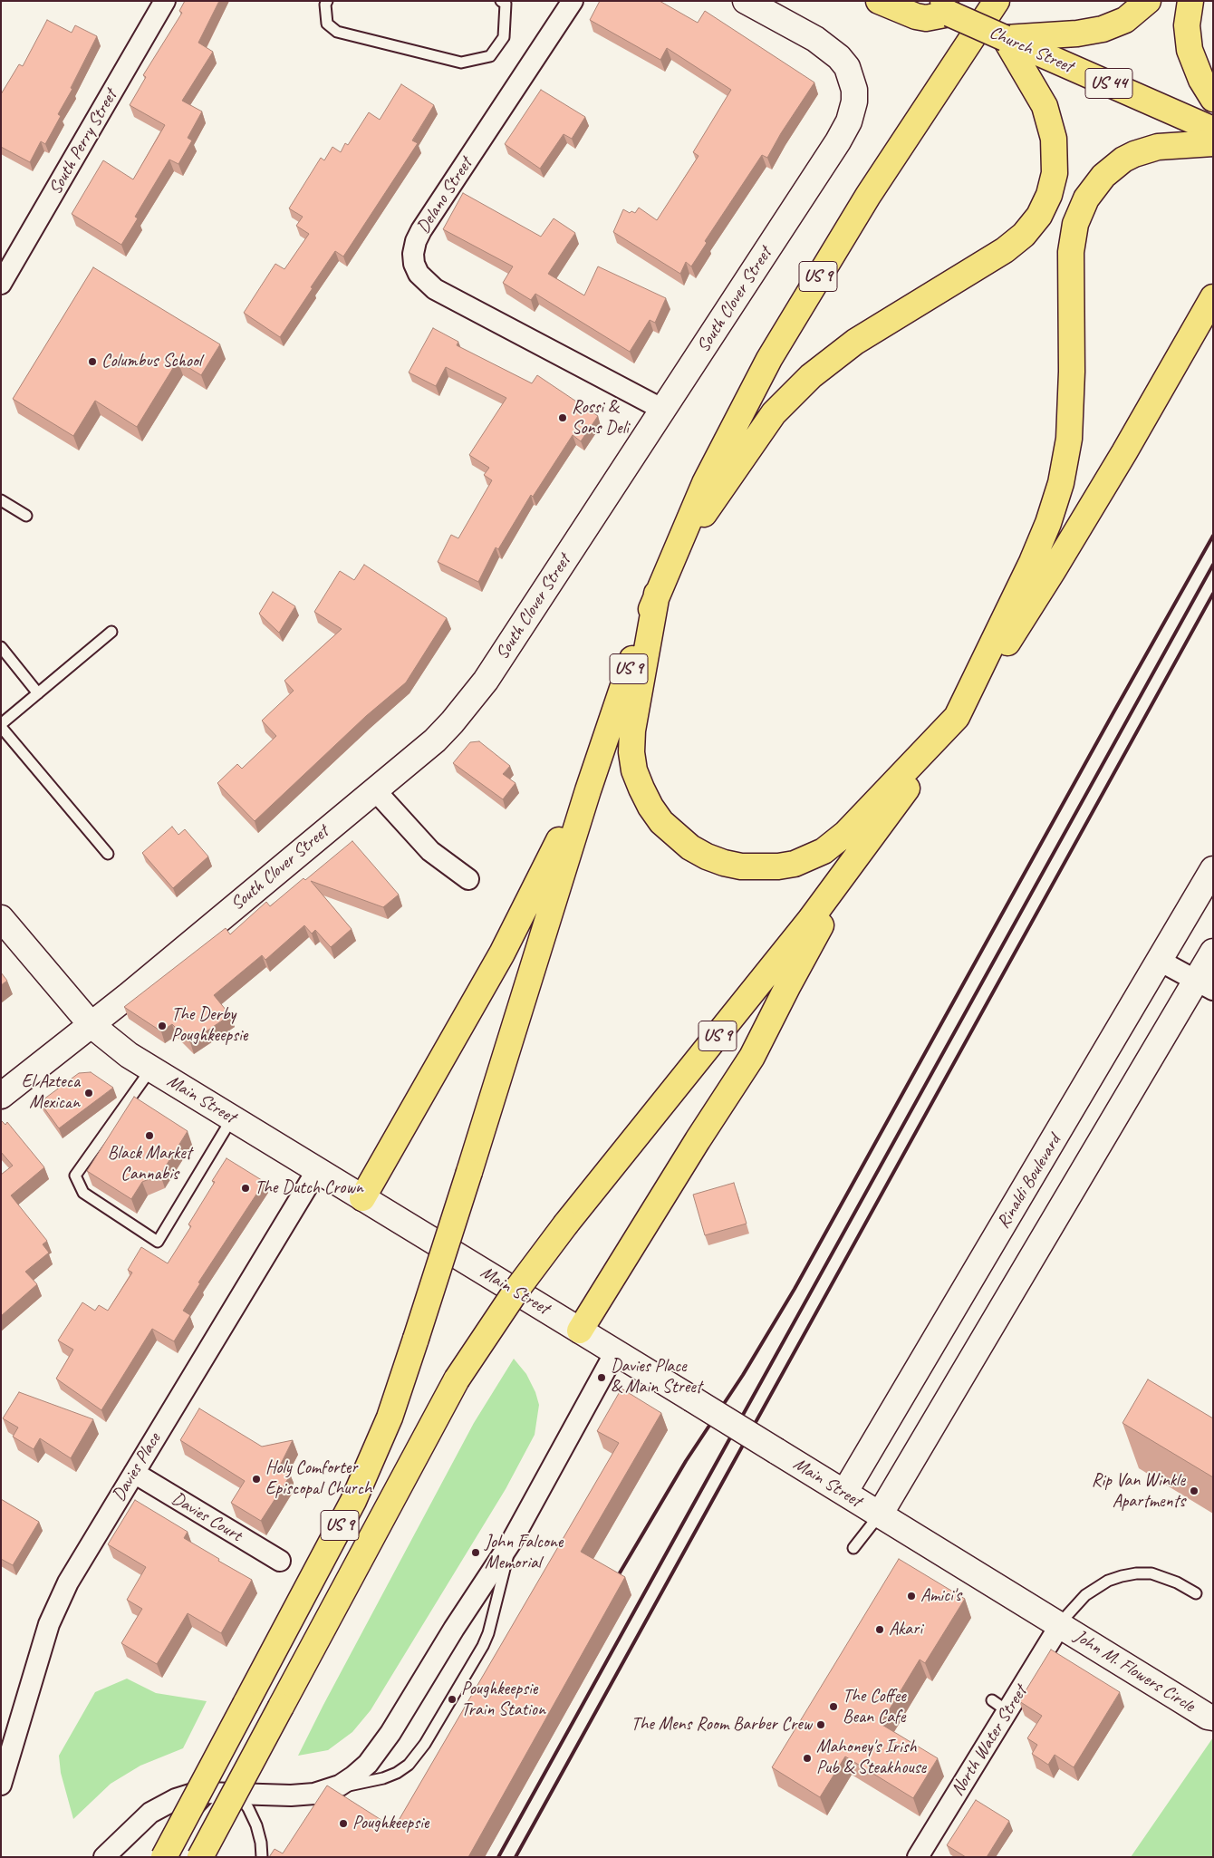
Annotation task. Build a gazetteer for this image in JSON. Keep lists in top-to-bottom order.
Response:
{
  "streets": {
    "highway": ["Church Street", "US 44", "US 9"],
    "street": [
      "South Perry Street",
      "Delano Street",
      "South Clover Street",
      "Main Street",
      "Rinaldi Boulevard",
      "Davies Place",
      "Davies Court",
      "John M. Flowers Circle",
      "North Water Street"
    ]
  },
  "crossings": [
    ["Delano Street", "South Clover Street"],
    ["South Clover Street", "Main Street"],
    ["Main Street", "Rinaldi Boulevard"],
    ["Main Street", "Davies Place"],
    ["Main Street", "John M. Flowers Circle"],
    ["Main Street", "North Water Street"],
    ["Davies Place", "Davies Court"],
    ["John M. Flowers Circle", "North Water Street"]
  ],
  "places": [
    "Columbus School",
    "Rossi & Sons Deli",
    "The Derby Poughkeepsie",
    "El Azteca Mexican",
    "Black Market Cannabis",
    "The Dutch Crown",
    "Davies Place & Main Street",
    "Holy Comforter Episcopal Church",
    "Rip Van Winkle Apartments",
    "John Falcone Memorial",
    "Amici's",
    "Akari",
    "Poughkeepsie Train Station",
    "The Coffee Bean Cafe",
    "The Mens Room Barber Crew",
    "Mahoney's Irish Pub & Steakhouse",
    "Poughkeepsie"
  ]
}
